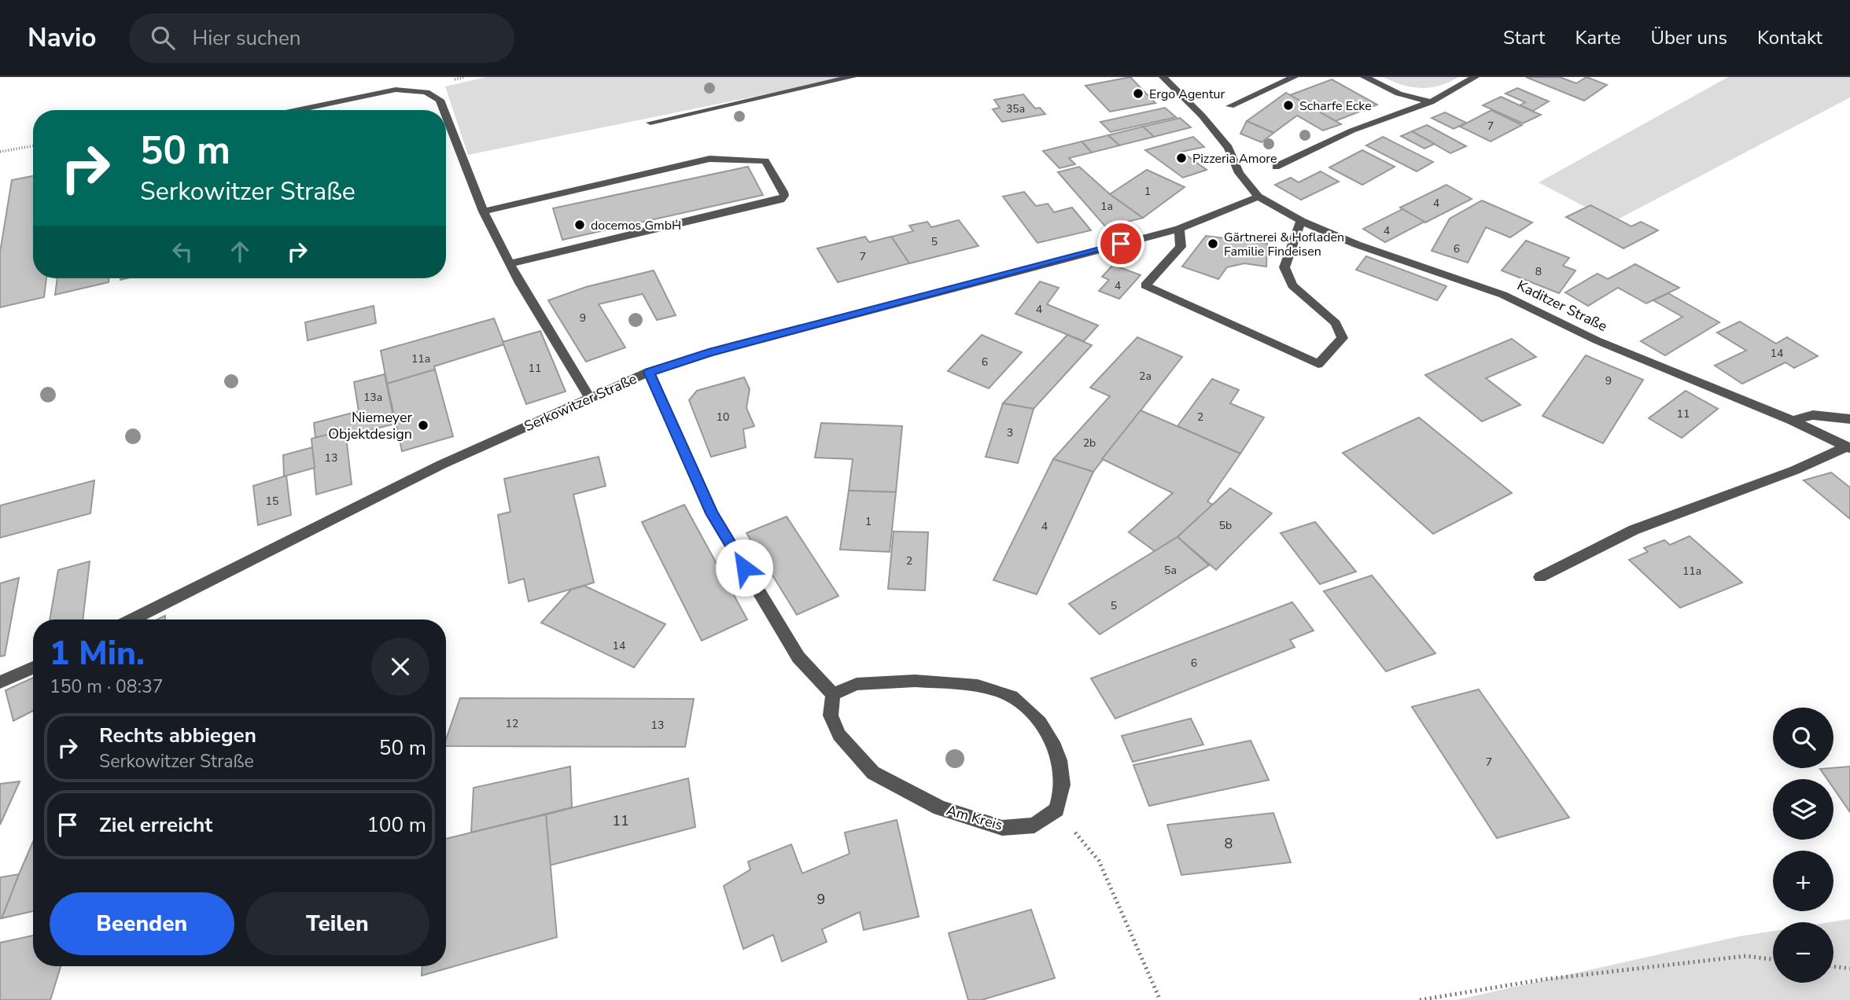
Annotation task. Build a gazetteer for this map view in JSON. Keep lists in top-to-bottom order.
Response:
{
  "streets": {
    "street": ["Kaditzer Straße", "Serkowitzer Straße", "Am Kreis"]
  },
  "crossings": [
    ["Kaditzer Straße", "Serkowitzer Straße"]
  ],
  "places": [
    "Ergo Agentur",
    "Scharfe Ecke",
    "Pizzeria Amore",
    "docemos GmbH",
    "Gärtnerei & Hofladen Familie Findeisen",
    "Niemeyer Objektdesign"
  ],
  "house_numbers": [
    "35a",
    "7",
    "1",
    "4",
    "1a",
    "4",
    "5",
    "6",
    "7",
    "8",
    "4",
    "4",
    "9",
    "14",
    "11a",
    "6",
    "11",
    "2a",
    "9",
    "13a",
    "11",
    "10",
    "2",
    "3",
    "2b",
    "13",
    "15",
    "1",
    "5b",
    "4",
    "2",
    "5a",
    "11a",
    "5",
    "14",
    "6",
    "12",
    "13",
    "7",
    "11",
    "8",
    "9"
  ],
  "page": {
    "header": "Navio",
    "search": "Hier suchen",
    "nav": [
      "Start",
      "Karte",
      "Über uns",
      "Kontakt"
    ],
    "turn": ["50 m", "Serkowitzer Straße"],
    "heading": ["1 Min.", "150 m · 08:37"],
    "map_buttons": ["+", "−"],
    "list": [
      {
        "name": "Rechts abbiegen",
        "note": "Serkowitzer Straße",
        "value": "50 m"
      },
      {
        "name": "Ziel erreicht",
        "value": "100 m"
      }
    ],
    "buttons": ["Beenden", "Teilen"]
  }
}
